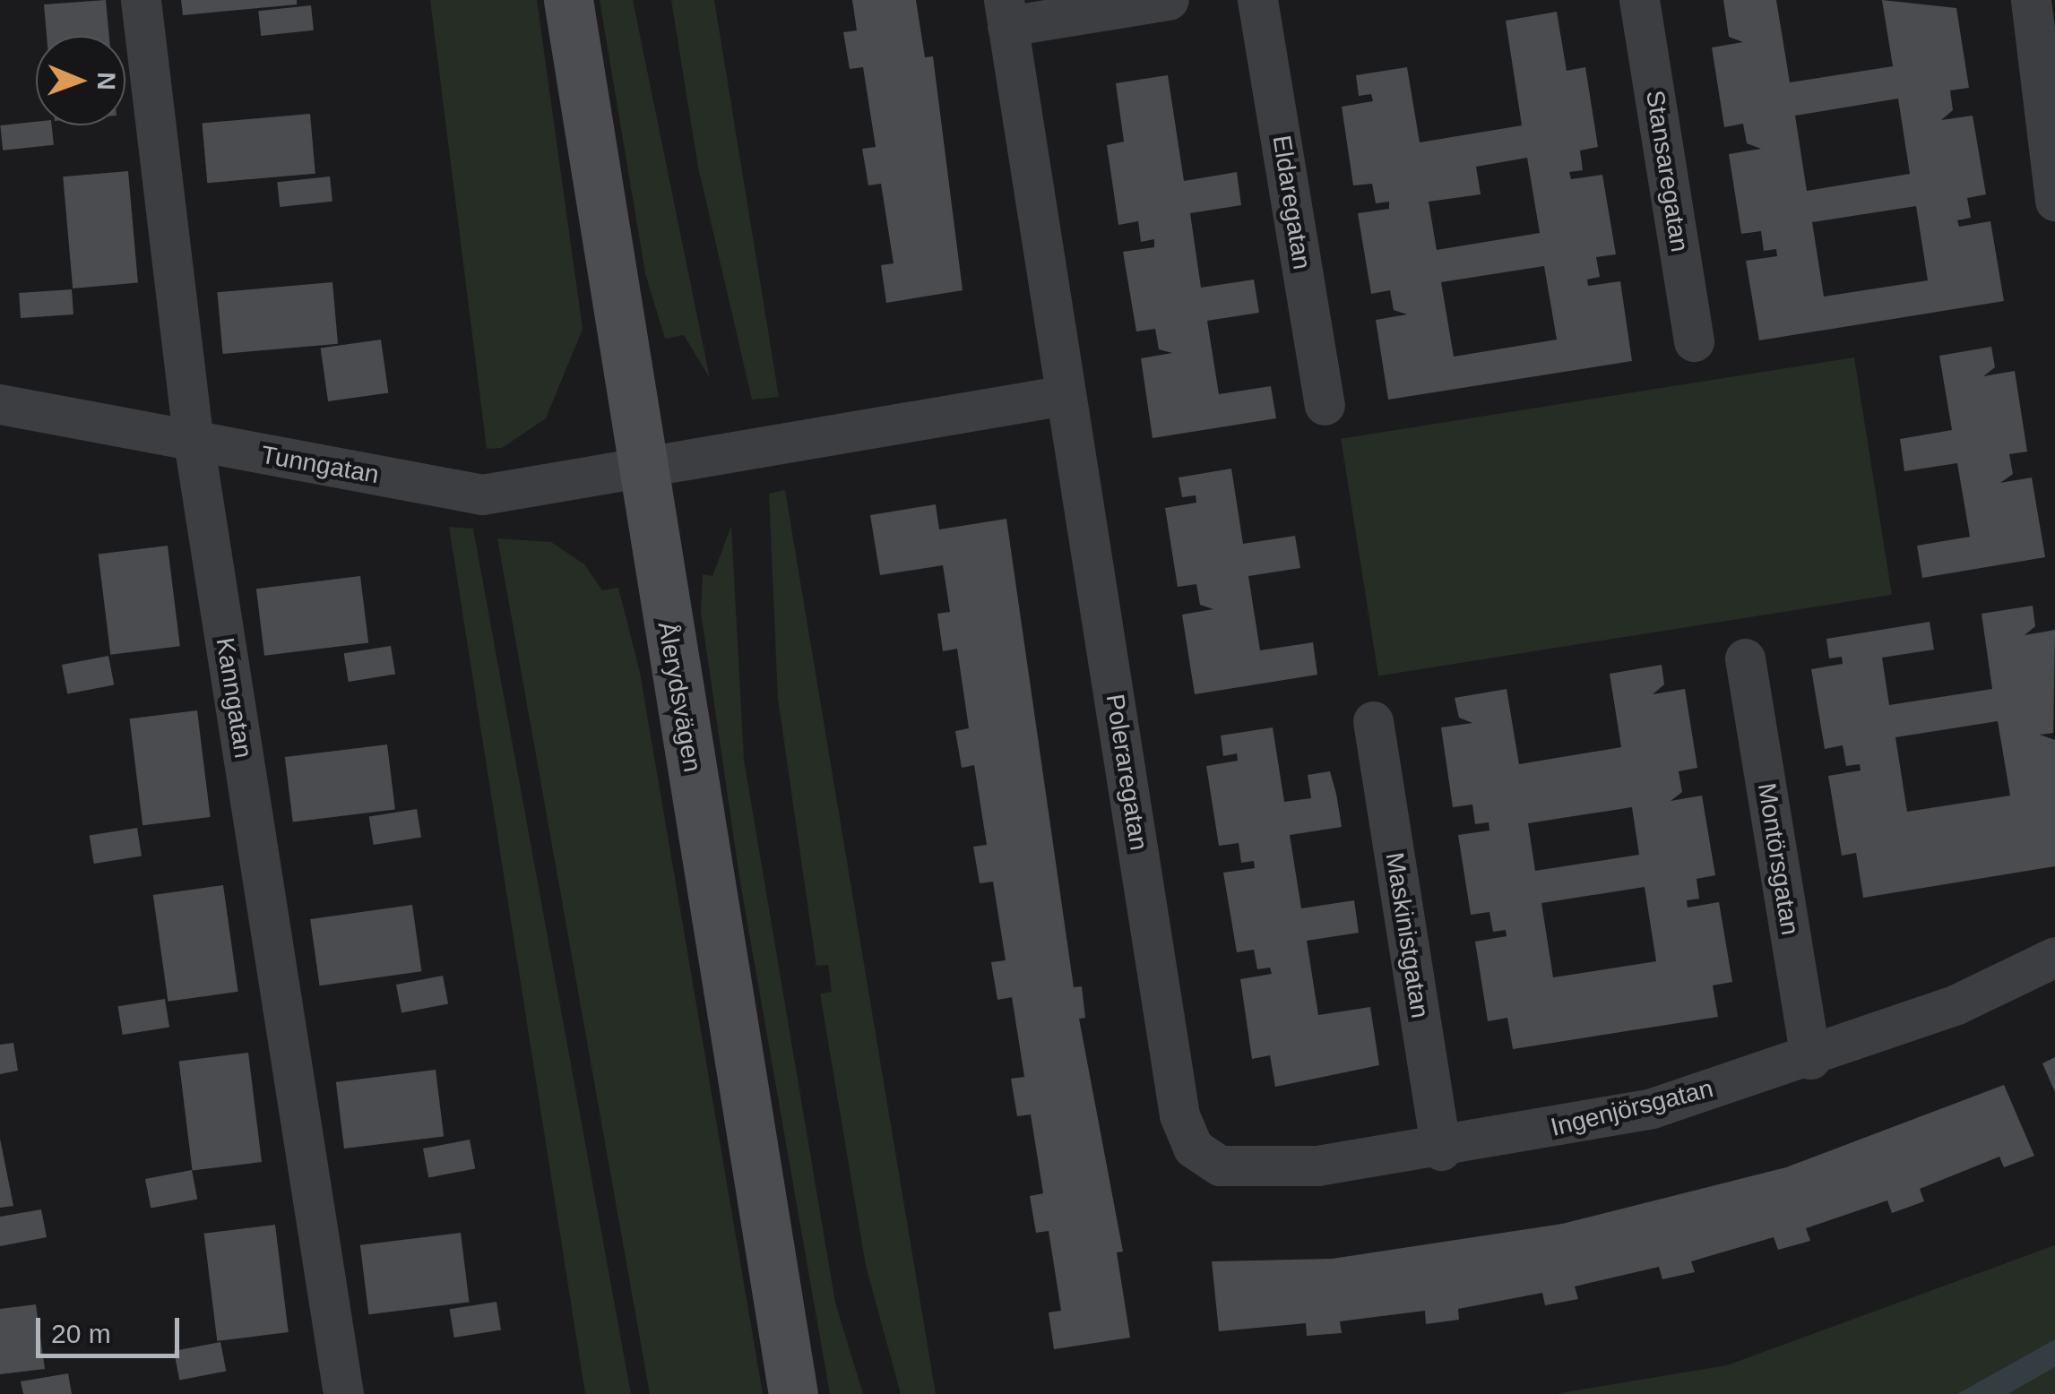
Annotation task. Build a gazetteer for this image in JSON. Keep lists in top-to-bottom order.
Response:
{
  "streets": {
    "main road": ["Ålerydsvägen"],
    "street": [
      "Stansaregatan",
      "Eldaregatan",
      "Tunngatan",
      "Kanngatan",
      "Poleraregatan",
      "Montörsgatan",
      "Maskinistgatan",
      "Ingenjörsgatan"
    ]
  },
  "crossings": [
    ["Tunngatan", "Ålerydsvägen"],
    ["Tunngatan", "Kanngatan"],
    ["Poleraregatan", "Ingenjörsgatan"],
    ["Montörsgatan", "Ingenjörsgatan"],
    ["Maskinistgatan", "Ingenjörsgatan"]
  ],
  "scale_bar": "20 m",
  "north": "right"
}
